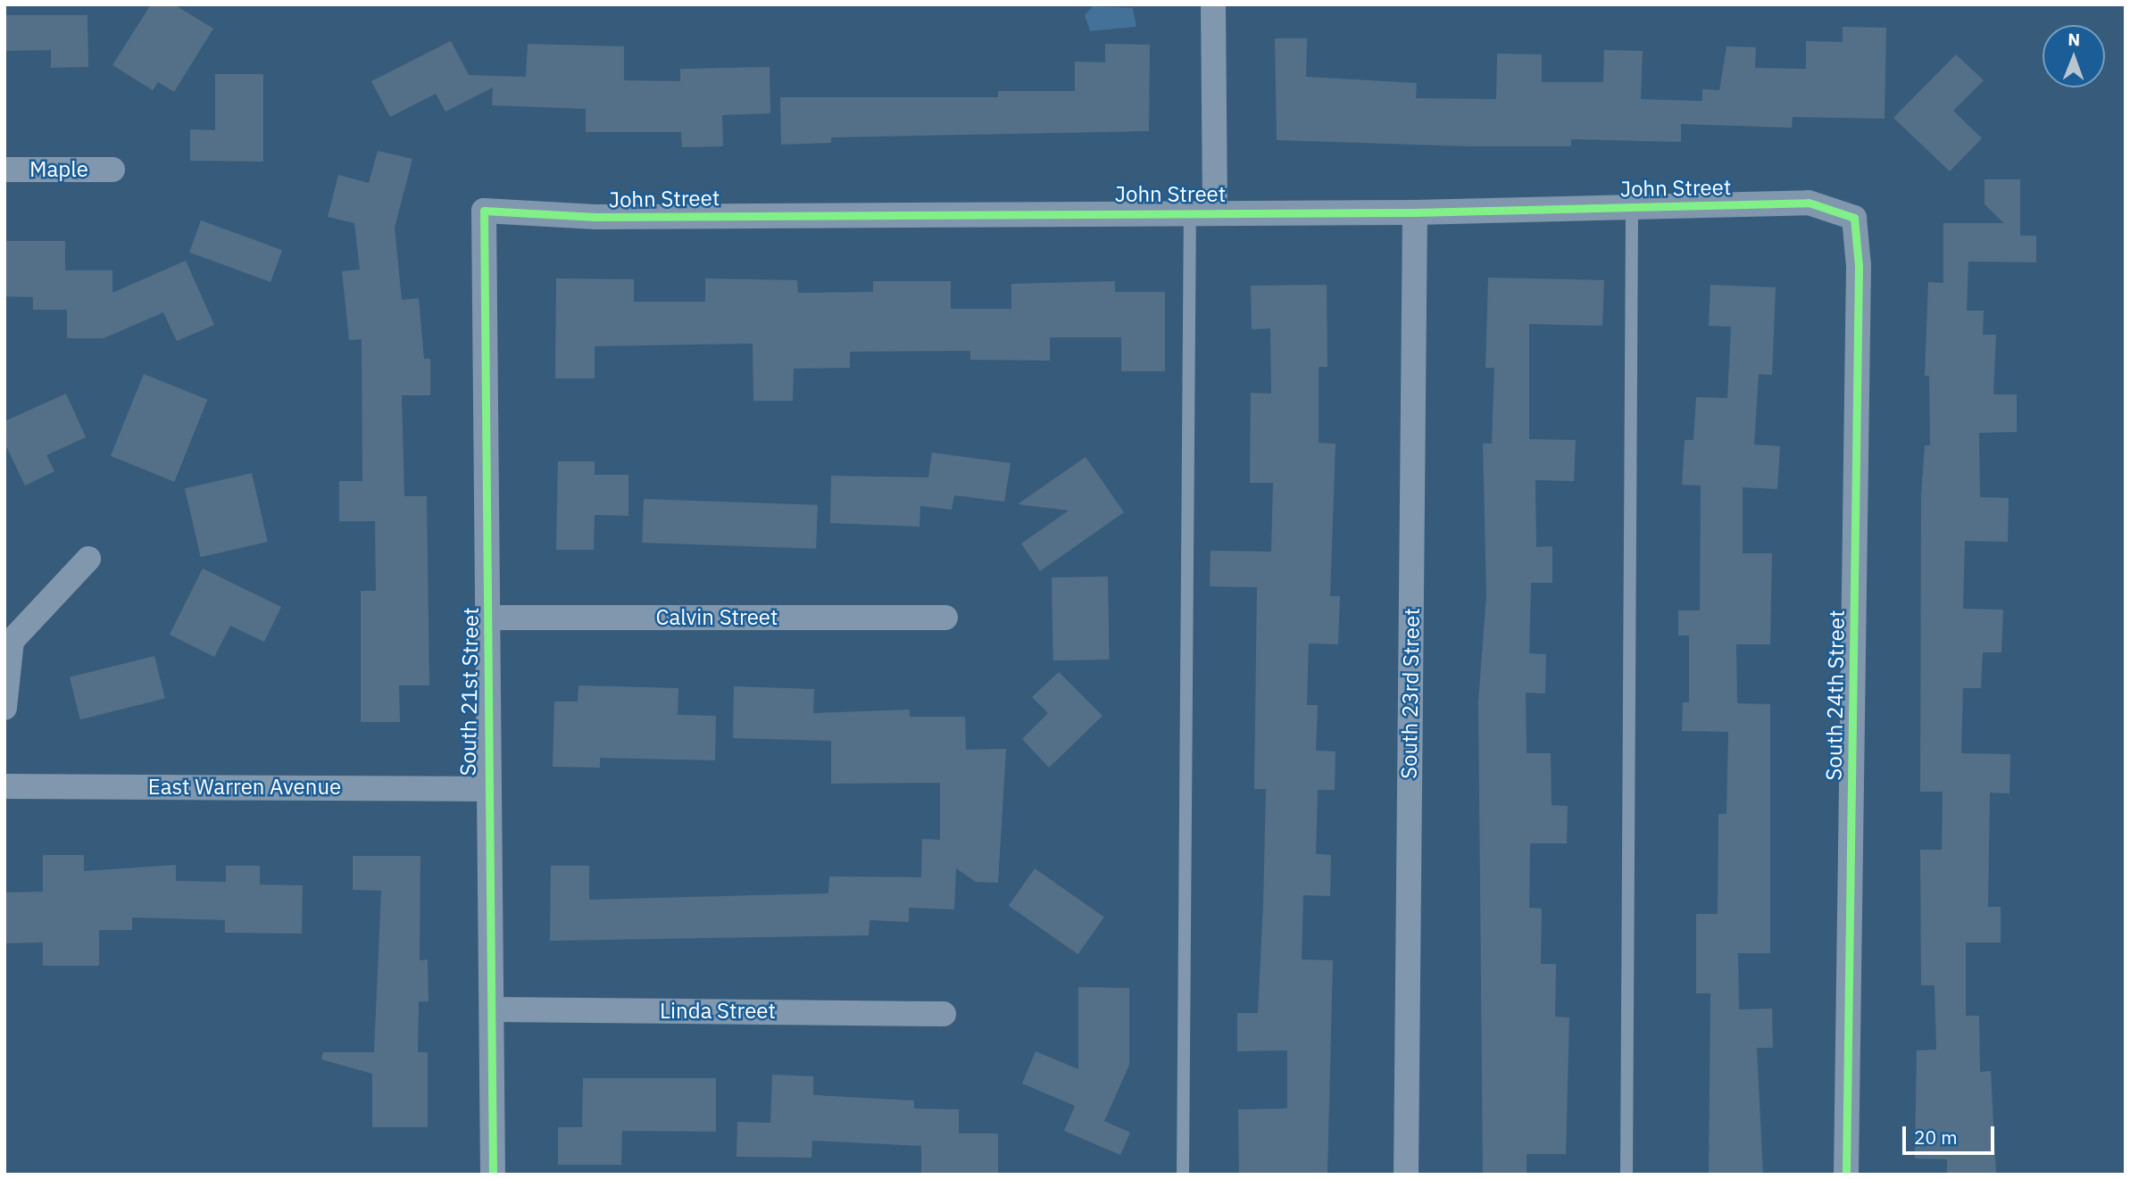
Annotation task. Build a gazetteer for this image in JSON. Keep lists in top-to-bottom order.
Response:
{
  "streets": {
    "street": [
      "Maple",
      "John Street",
      "Calvin Street",
      "South 21st Street",
      "South 23rd Street",
      "South 24th Street",
      "East Warren Avenue",
      "Linda Street"
    ]
  },
  "crossings": [
    ["John Street", "South 21st Street"],
    ["John Street", "South 23rd Street"],
    ["John Street", "South 24th Street"],
    ["Calvin Street", "South 21st Street"],
    ["South 21st Street", "East Warren Avenue"],
    ["South 21st Street", "Linda Street"]
  ],
  "scale_bar": "20 m",
  "north": "top"
}
